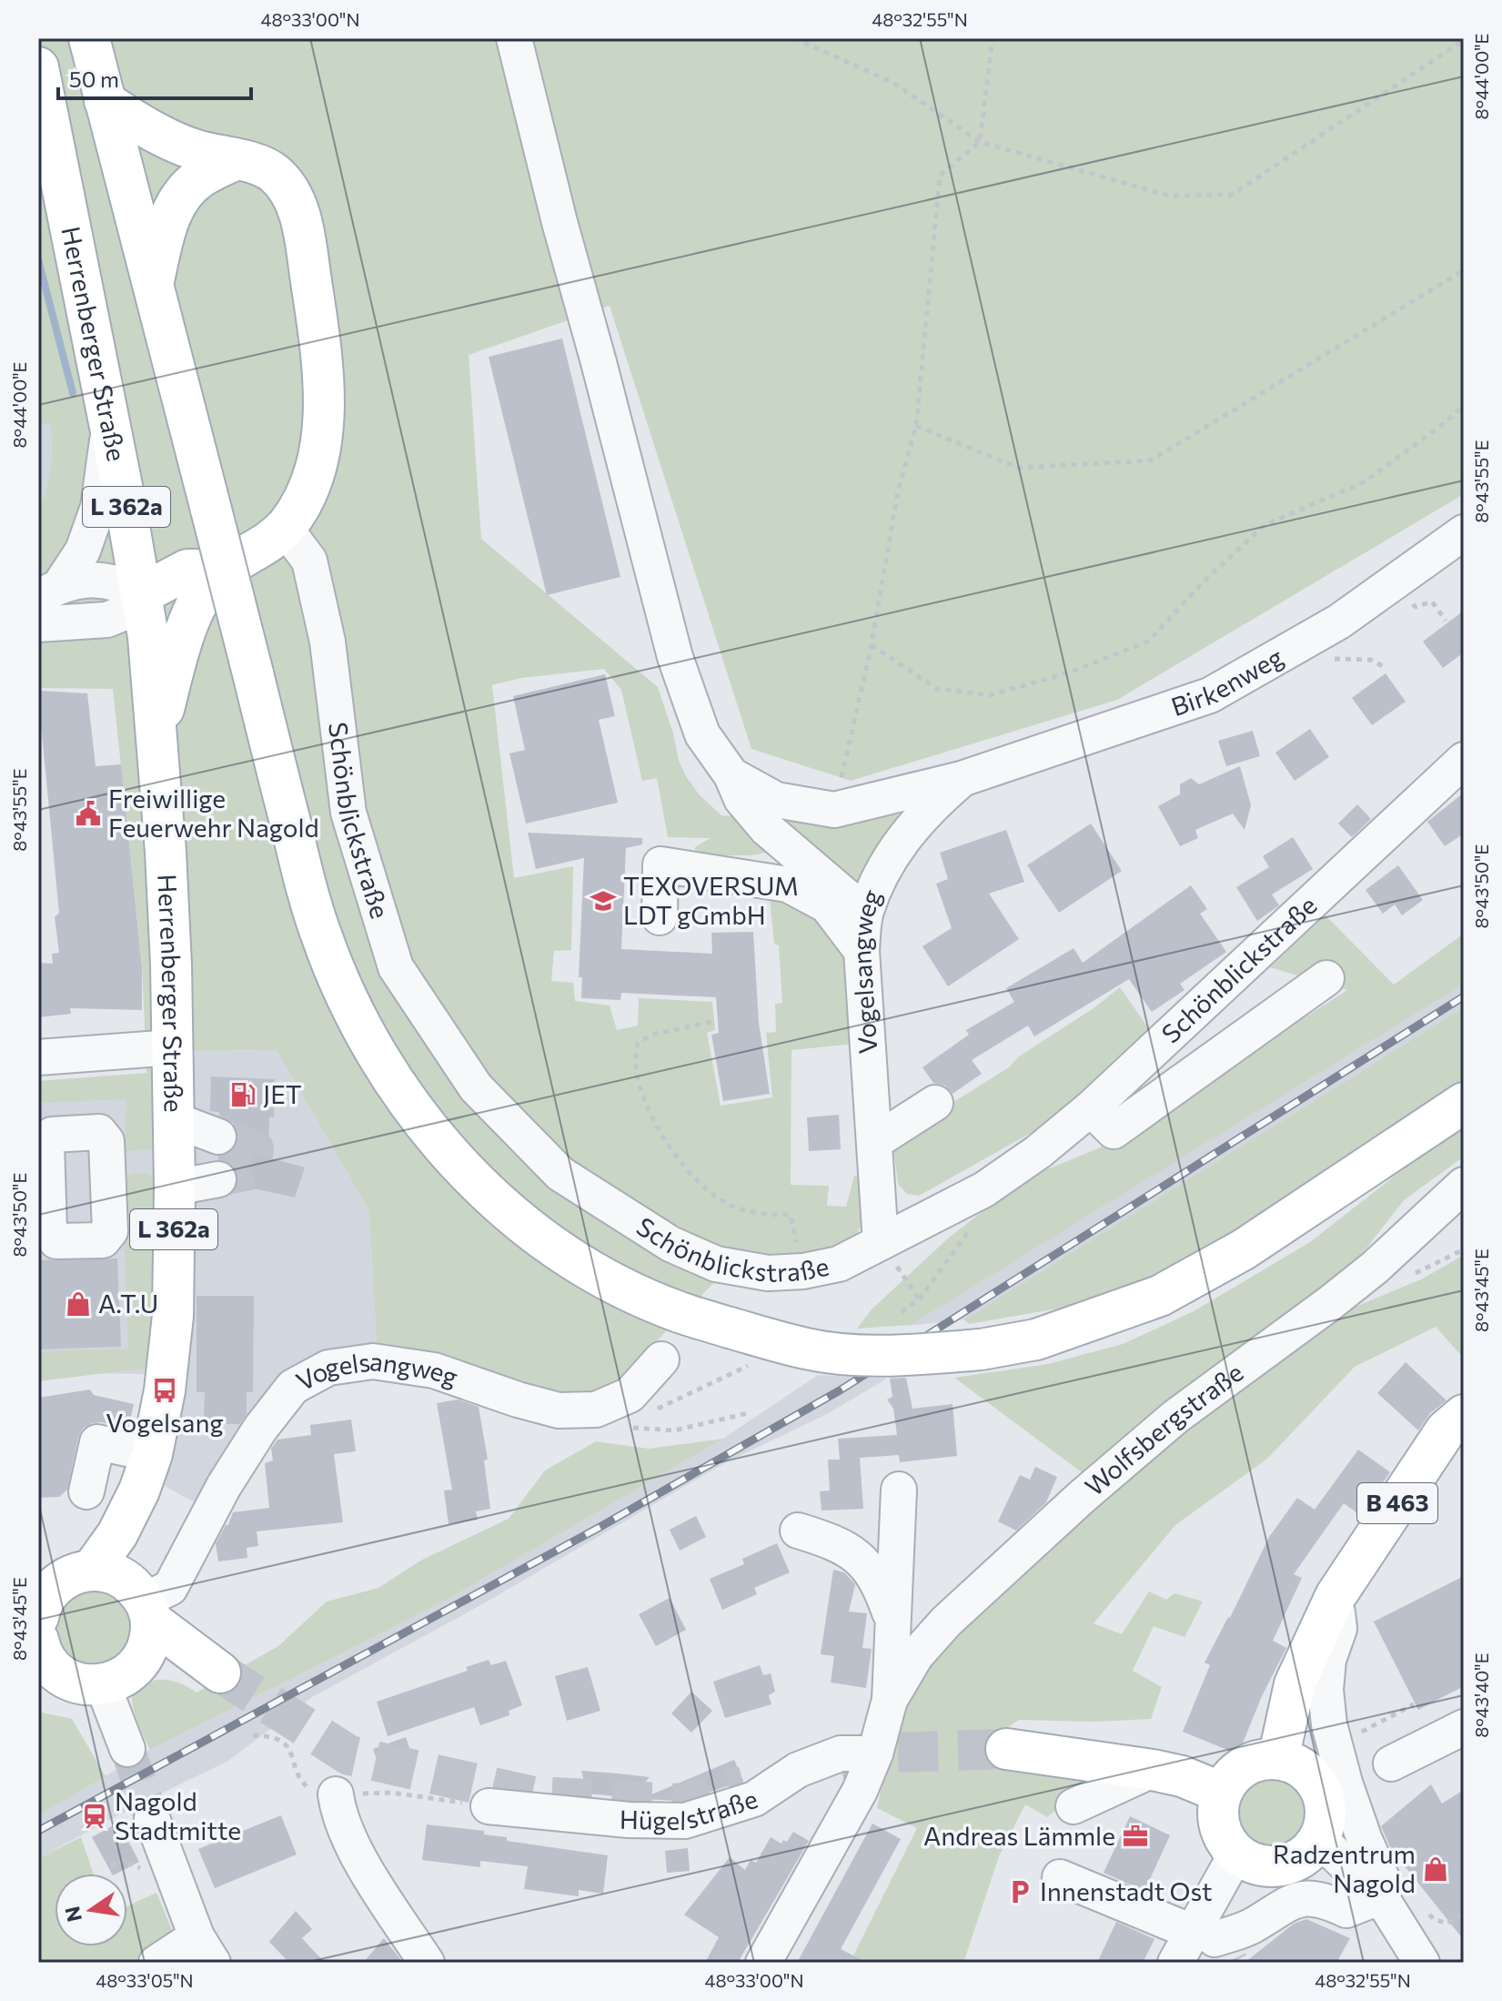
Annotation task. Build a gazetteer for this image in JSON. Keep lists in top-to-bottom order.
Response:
{
  "streets": {
    "main road": ["Herrenberger Straße", "L 362a", "B 463"],
    "street": [
      "Birkenweg",
      "Schönblickstraße",
      "Vogelsangweg",
      "Wolfsbergstraße",
      "Hügelstraße"
    ]
  },
  "crossings": [
    ["Herrenberger Straße", "Vogelsangweg"],
    ["Birkenweg", "Vogelsangweg"],
    ["Schönblickstraße", "Vogelsangweg"],
    ["Wolfsbergstraße", "Hügelstraße"]
  ],
  "places": {
    "public building": ["Freiwillige Feuerwehr Nagold"],
    "school or university": ["TEXOVERSUM LDT gGmbH"],
    "fuel station": ["JET"],
    "shop": ["A.T.U", "Radzentrum Nagold"],
    "bus stop": ["Vogelsang"],
    "station": ["Nagold Stadtmitte"],
    "office": ["Andreas Lämmle"],
    "parking": ["Innenstadt Ost"]
  },
  "scale_bar": "50 m",
  "north": "left",
  "coordinates": [
    "48°33'00\"N",
    "48°32'55\"N",
    "8°44'00\"E",
    "8°43'55\"E",
    "8°43'50\"E",
    "8°43'45\"E",
    "8°43'40\"E",
    "48°33'05\"N"
  ]
}
